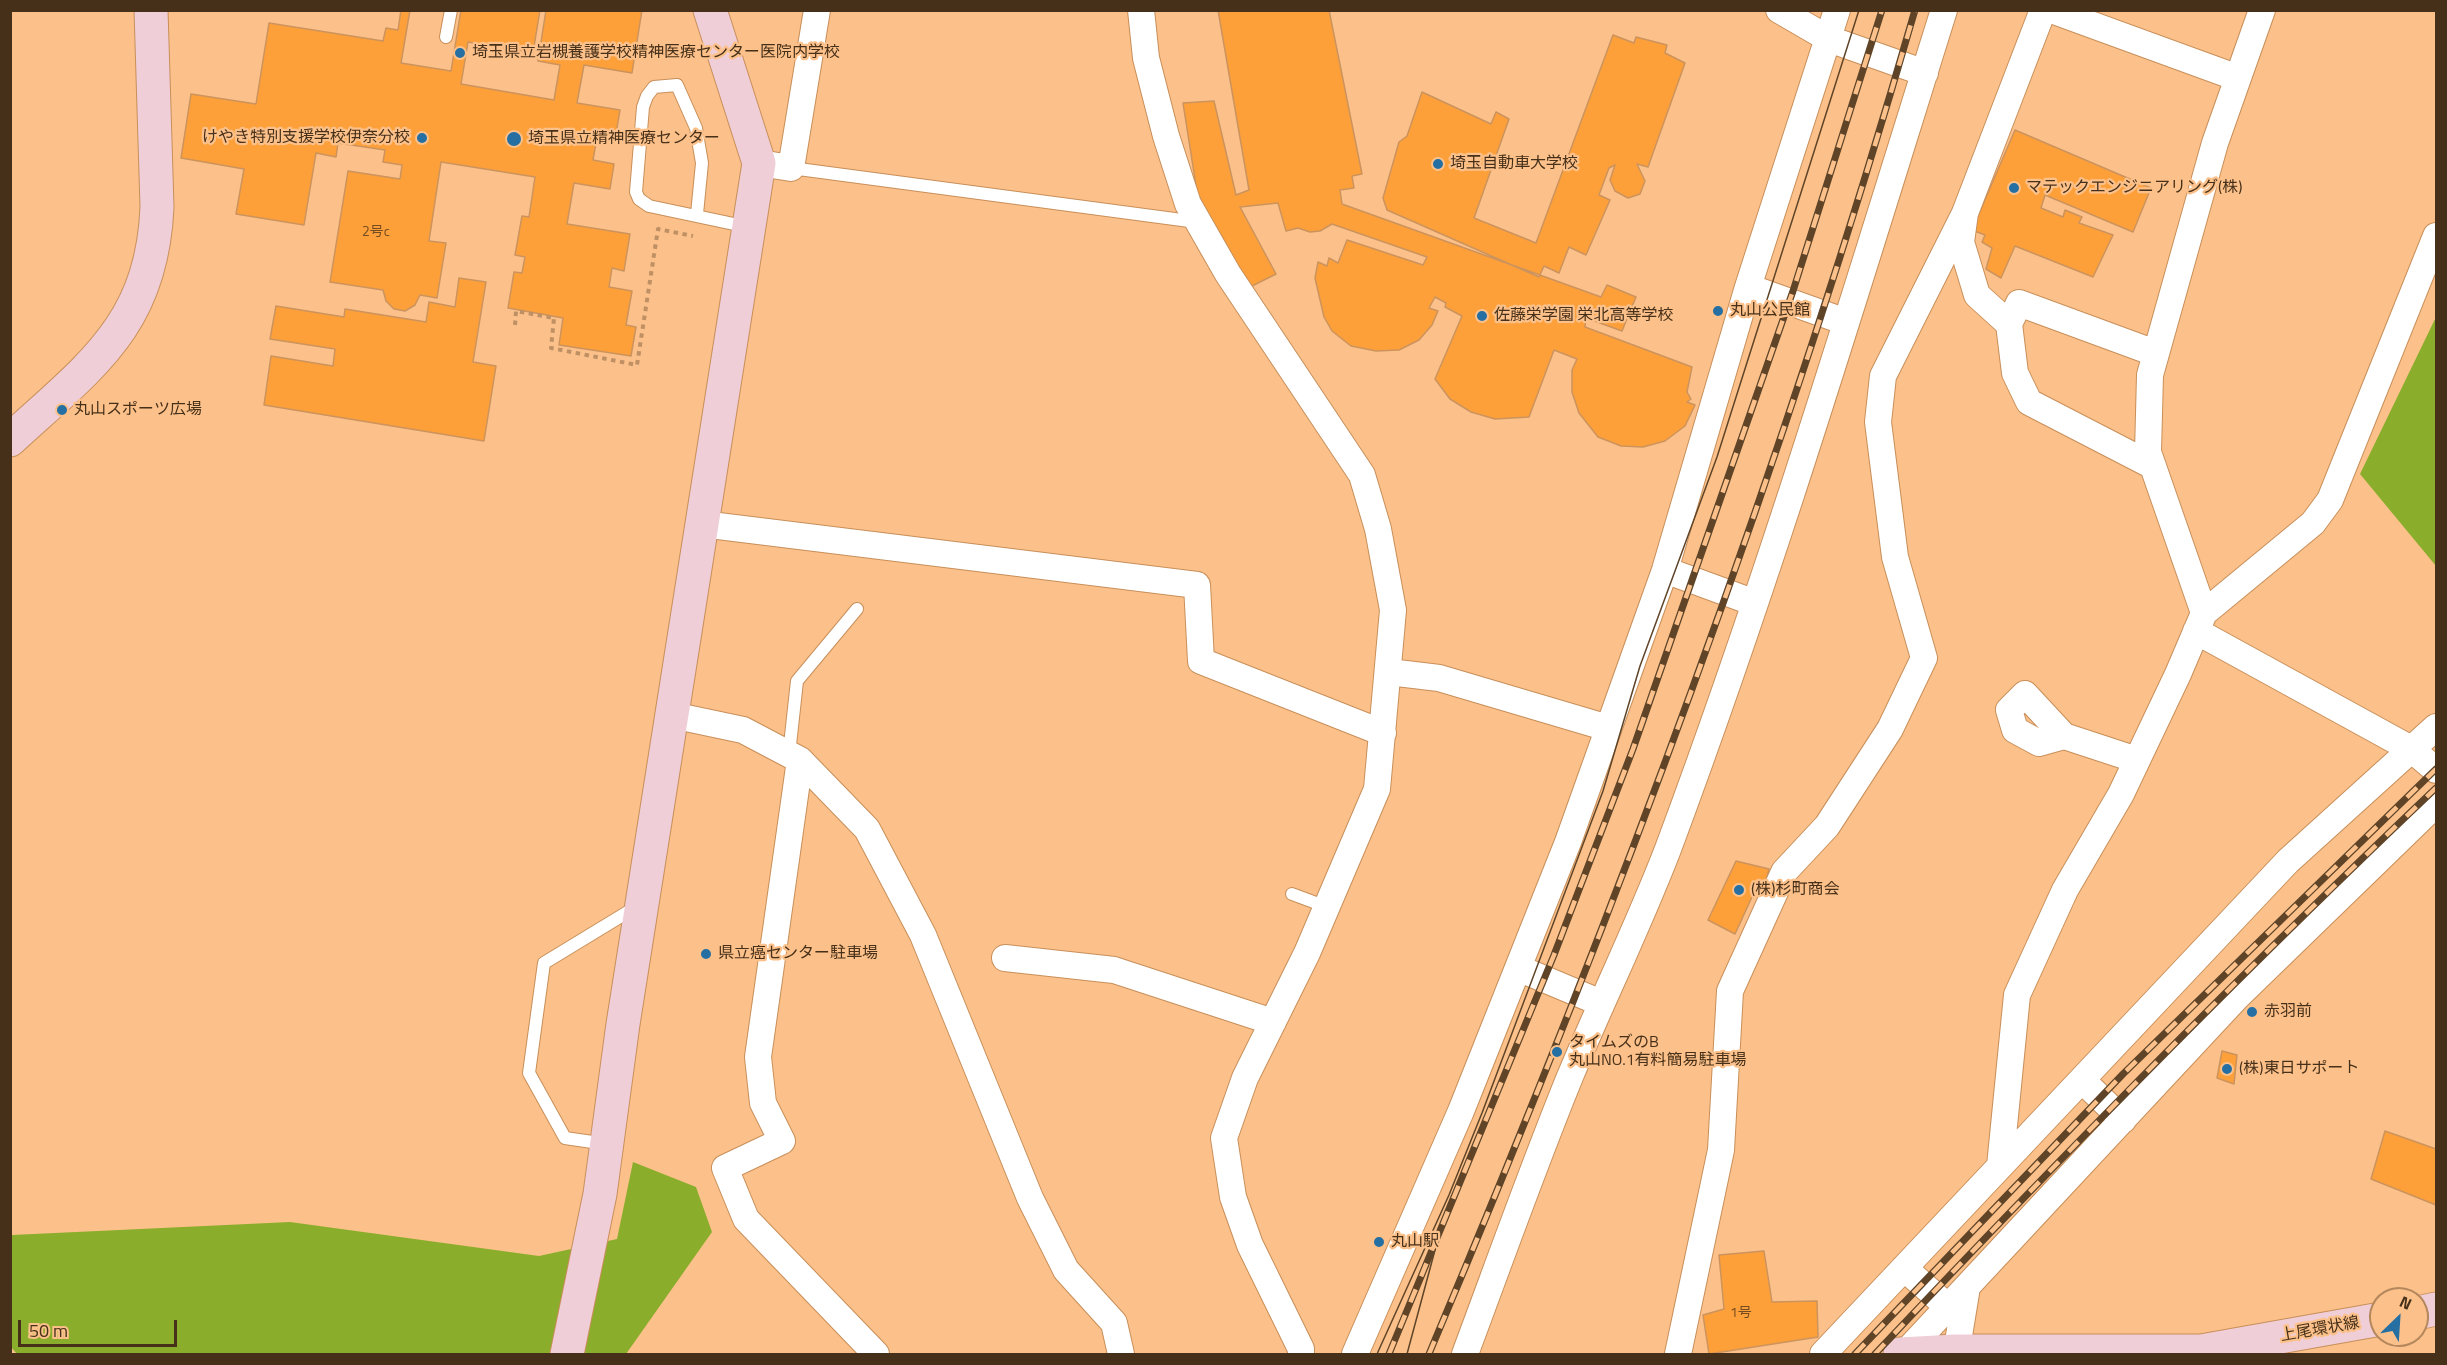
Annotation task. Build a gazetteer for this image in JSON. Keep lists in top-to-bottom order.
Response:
{
  "streets": {
    "street": ["上尾環状線"]
  },
  "places": [
    "埼玉県立岩槻養護学校精神医療センター医院内学校",
    "けやき特別支援学校伊奈分校",
    "埼玉県立精神医療センター",
    "埼玉自動車大学校",
    "マテックエンジニアリング(株)",
    "丸山公民館",
    "佐藤栄学園 栄北高等学校",
    "丸山スポーツ広場",
    "(株)杉町商会",
    "県立癌センター駐車場",
    "赤羽前",
    "タイムズのB 丸山NO.1有料簡易駐車場",
    "(株)東日サポート",
    "丸山駅"
  ],
  "house_numbers": ["2号c", "1号"],
  "scale_bar": "50 m",
  "north": "top right"
}
